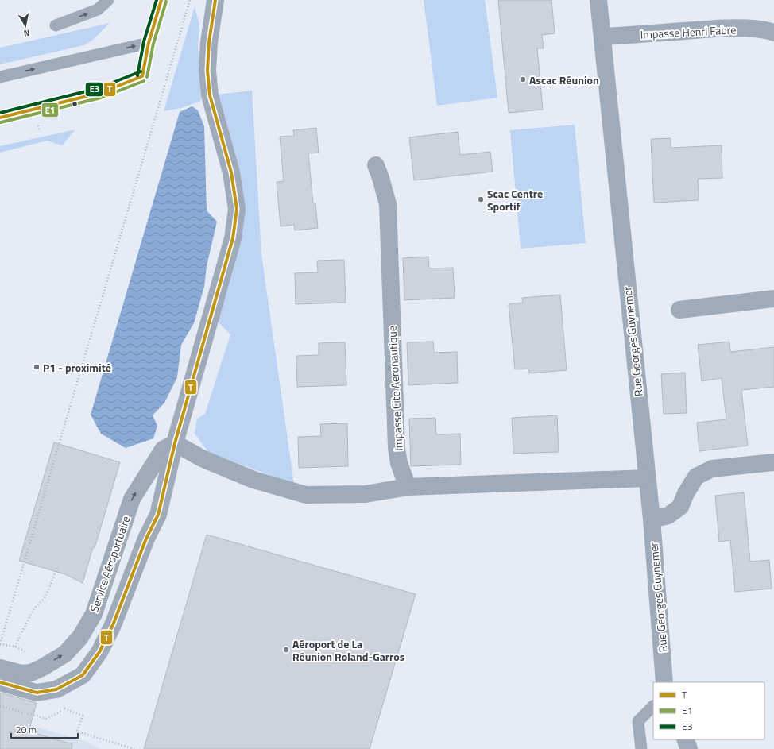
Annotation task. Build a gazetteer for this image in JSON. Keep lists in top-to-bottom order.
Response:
{
  "streets": {
    "street": [
      "Impasse Henri Fabre",
      "Rue Georges Guynemer",
      "Impasse Cite Aeronautique",
      "Service Aéroportuaire"
    ]
  },
  "crossings": [
    ["Impasse Henri Fabre", "Rue Georges Guynemer"]
  ],
  "one_way": ["Service Aéroportuaire"],
  "places": [
    "Ascac Réunion",
    "Scac Centre Sportif",
    "P1 - proximité",
    "Aéroport de La Réunion Roland-Garros"
  ],
  "lines": ["transit line T", "transit line E3", "transit line E1"],
  "legend": ["T", "E1", "E3"],
  "scale_bar": "20 m",
  "north": "bottom"
}
